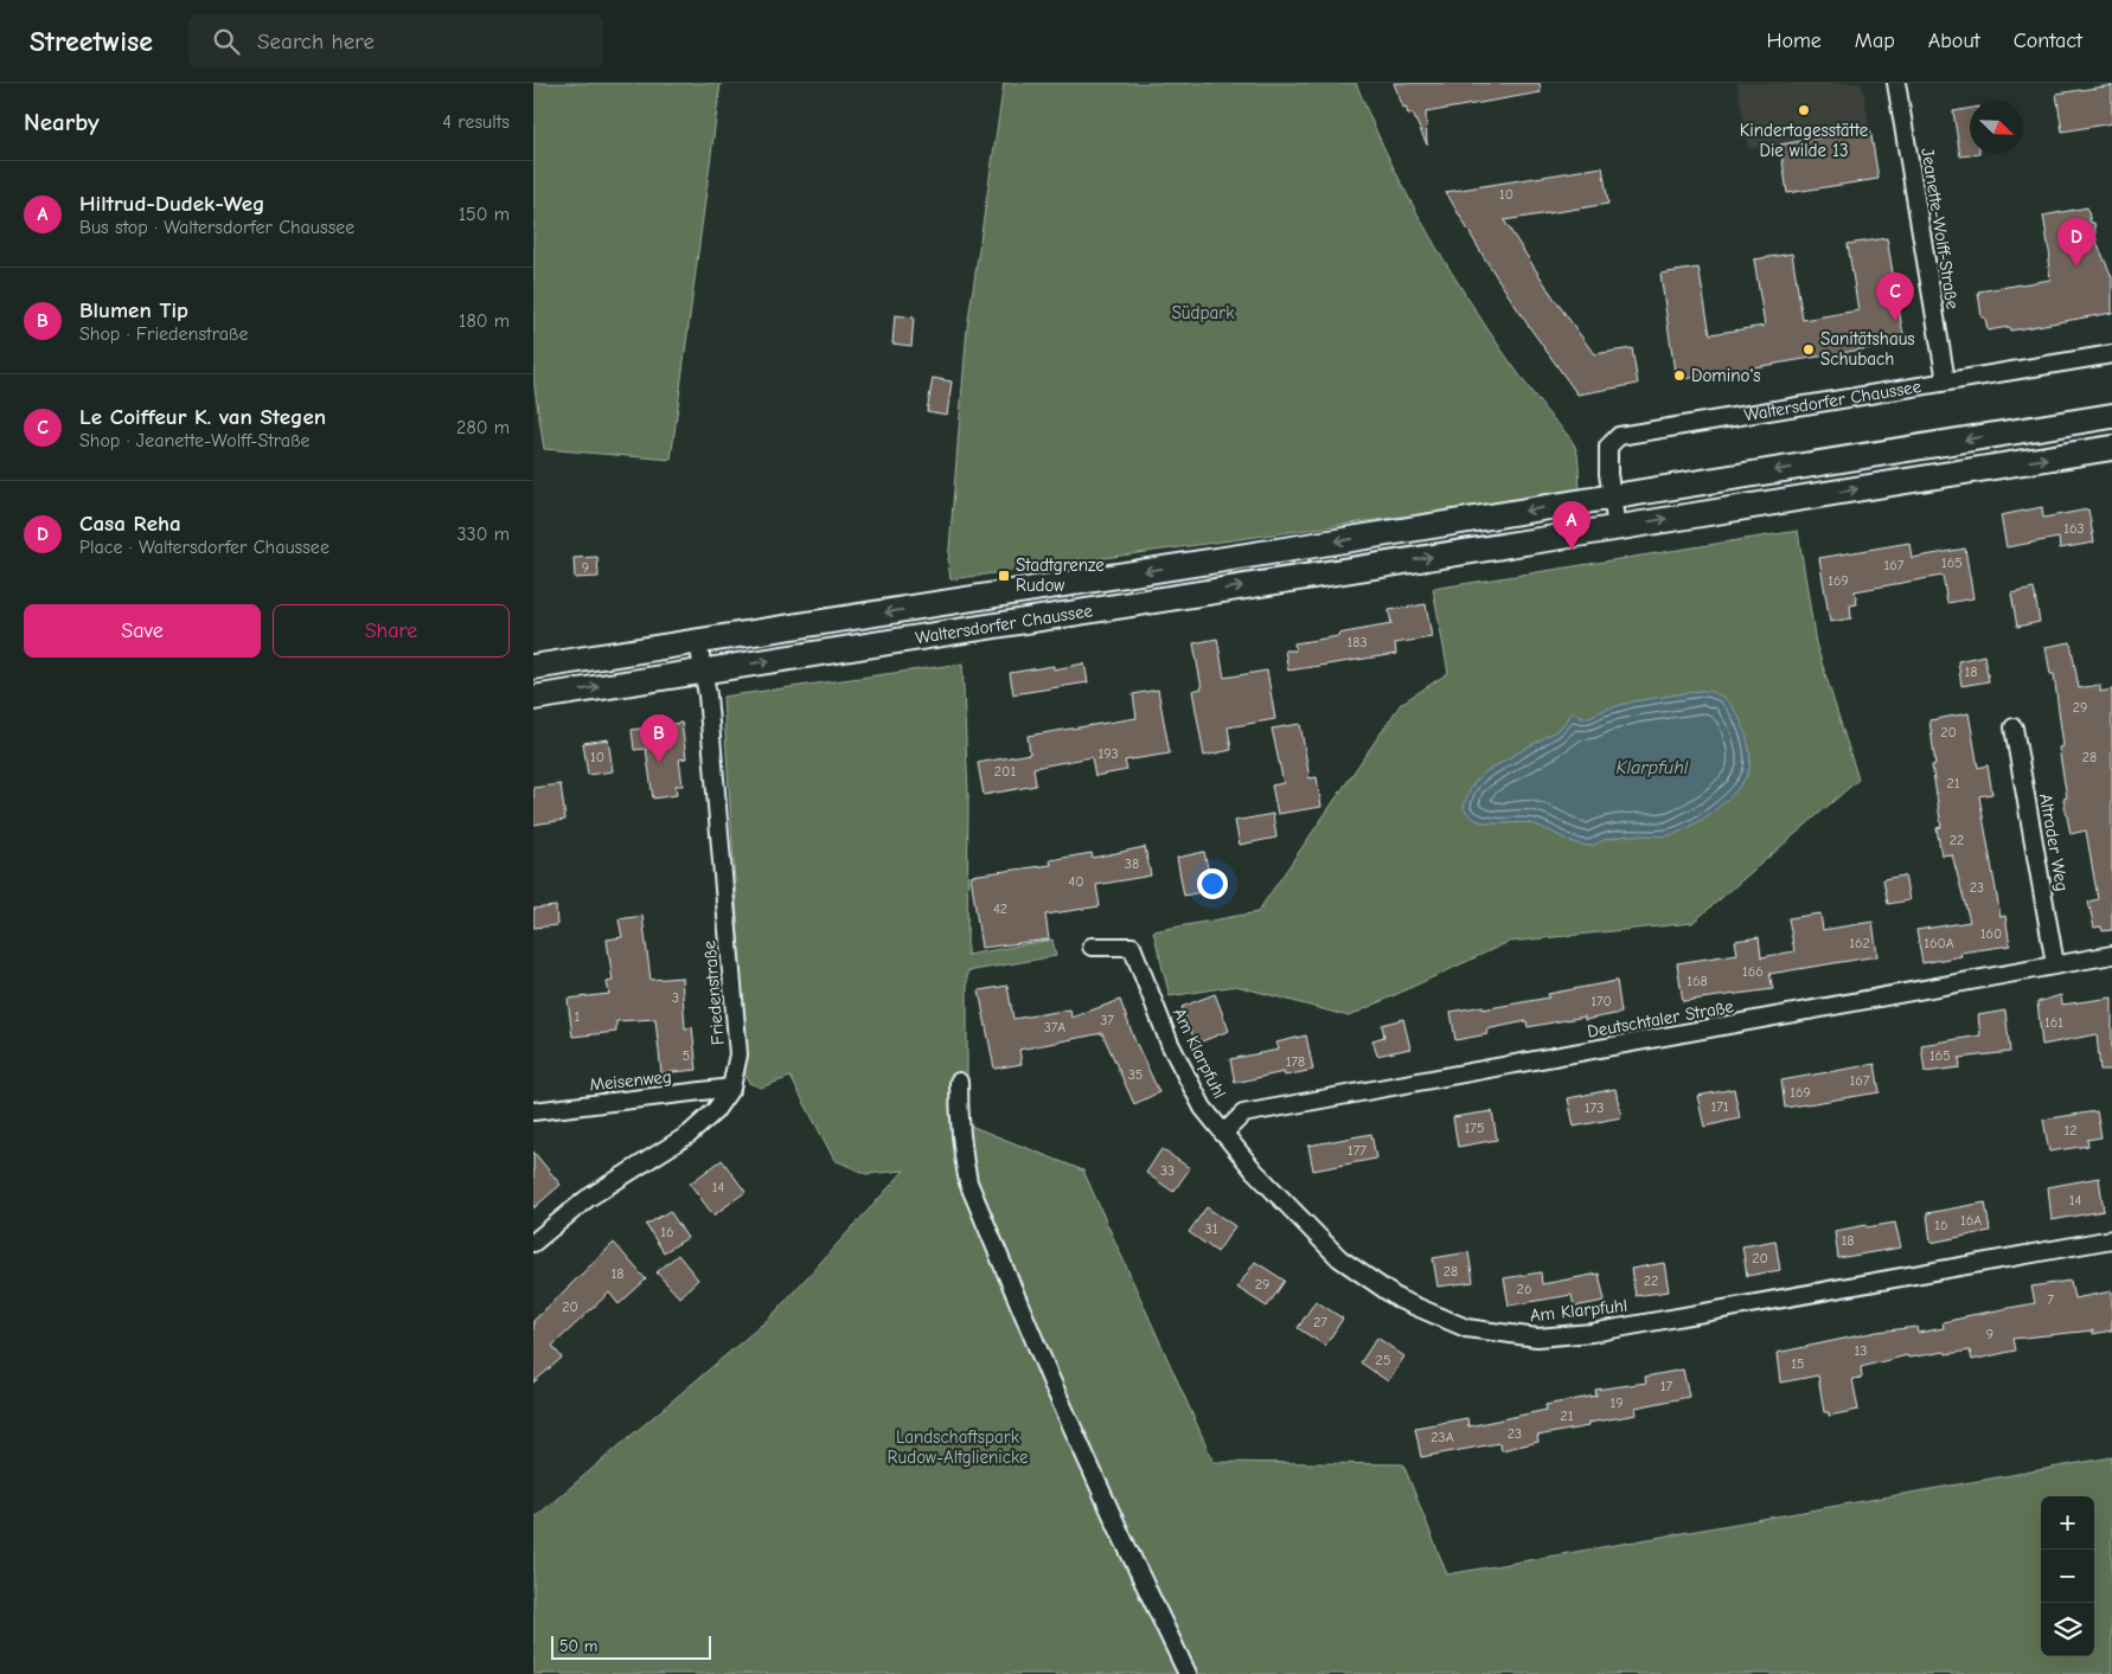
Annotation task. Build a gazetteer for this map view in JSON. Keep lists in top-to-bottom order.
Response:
{
  "streets": {
    "main road": ["Waltersdorfer Chaussee"],
    "street": [
      "Jeanette-Wolff-Straße",
      "Altrader Weg",
      "Friedenstraße",
      "Deutschtaler Straße",
      "Am Klarpfuhl",
      "Meisenweg"
    ]
  },
  "crossings": [
    ["Jeanette-Wolff-Straße", "Waltersdorfer Chaussee"],
    ["Waltersdorfer Chaussee", "Friedenstraße"],
    ["Altrader Weg", "Deutschtaler Straße"],
    ["Friedenstraße", "Meisenweg"],
    ["Deutschtaler Straße", "Am Klarpfuhl"]
  ],
  "water": ["Klarpfuhl"],
  "parks": ["Südpark", "Landschaftspark Rudow-Altglienicke"],
  "places": {
    "other": ["Kindertagesstätte Die wilde 13", "Sanitätshaus Schubach", "Domino's"],
    "transit": ["Stadtgrenze Rudow"]
  },
  "house_numbers": [
    "10",
    "163",
    "165",
    "167",
    "9",
    "169",
    "183",
    "18",
    "29",
    "20",
    "193",
    "10",
    "28",
    "201",
    "21",
    "22",
    "38",
    "40",
    "23",
    "42",
    "160",
    "162",
    "160A",
    "166",
    "168",
    "3",
    "170",
    "1",
    "37",
    "161",
    "37A",
    "5",
    "165",
    "178",
    "35",
    "167",
    "169",
    "171",
    "173",
    "175",
    "12",
    "177",
    "33",
    "14",
    "14",
    "16A",
    "16",
    "31",
    "16",
    "18",
    "20",
    "28",
    "18",
    "22",
    "29",
    "26",
    "7",
    "20",
    "27",
    "9",
    "13",
    "25",
    "15",
    "17",
    "19",
    "21",
    "23",
    "23A"
  ],
  "scale_bar": "50 m",
  "north": "bottom right",
  "page": {
    "header": "Streetwise",
    "search": "Search here",
    "nav": [
      "Home",
      "Map",
      "About",
      "Contact"
    ],
    "heading": ["Nearby", "4 results"],
    "list": [
      {
        "mark": "A",
        "name": "Hiltrud-Dudek-Weg",
        "note": "Bus stop · Waltersdorfer Chaussee",
        "value": "150 m"
      },
      {
        "mark": "B",
        "name": "Blumen Tip",
        "note": "Shop · Friedenstraße",
        "value": "180 m"
      },
      {
        "mark": "C",
        "name": "Le Coiffeur K. van Stegen",
        "note": "Shop · Jeanette-Wolff-Straße",
        "value": "280 m"
      },
      {
        "mark": "D",
        "name": "Casa Reha",
        "note": "Place · Waltersdorfer Chaussee",
        "value": "330 m"
      }
    ],
    "pins": [
      "D",
      "C",
      "A",
      "B"
    ],
    "buttons": ["Save", "Share"],
    "map_buttons": ["+", "−"],
    "scale": "50 m"
  }
}
